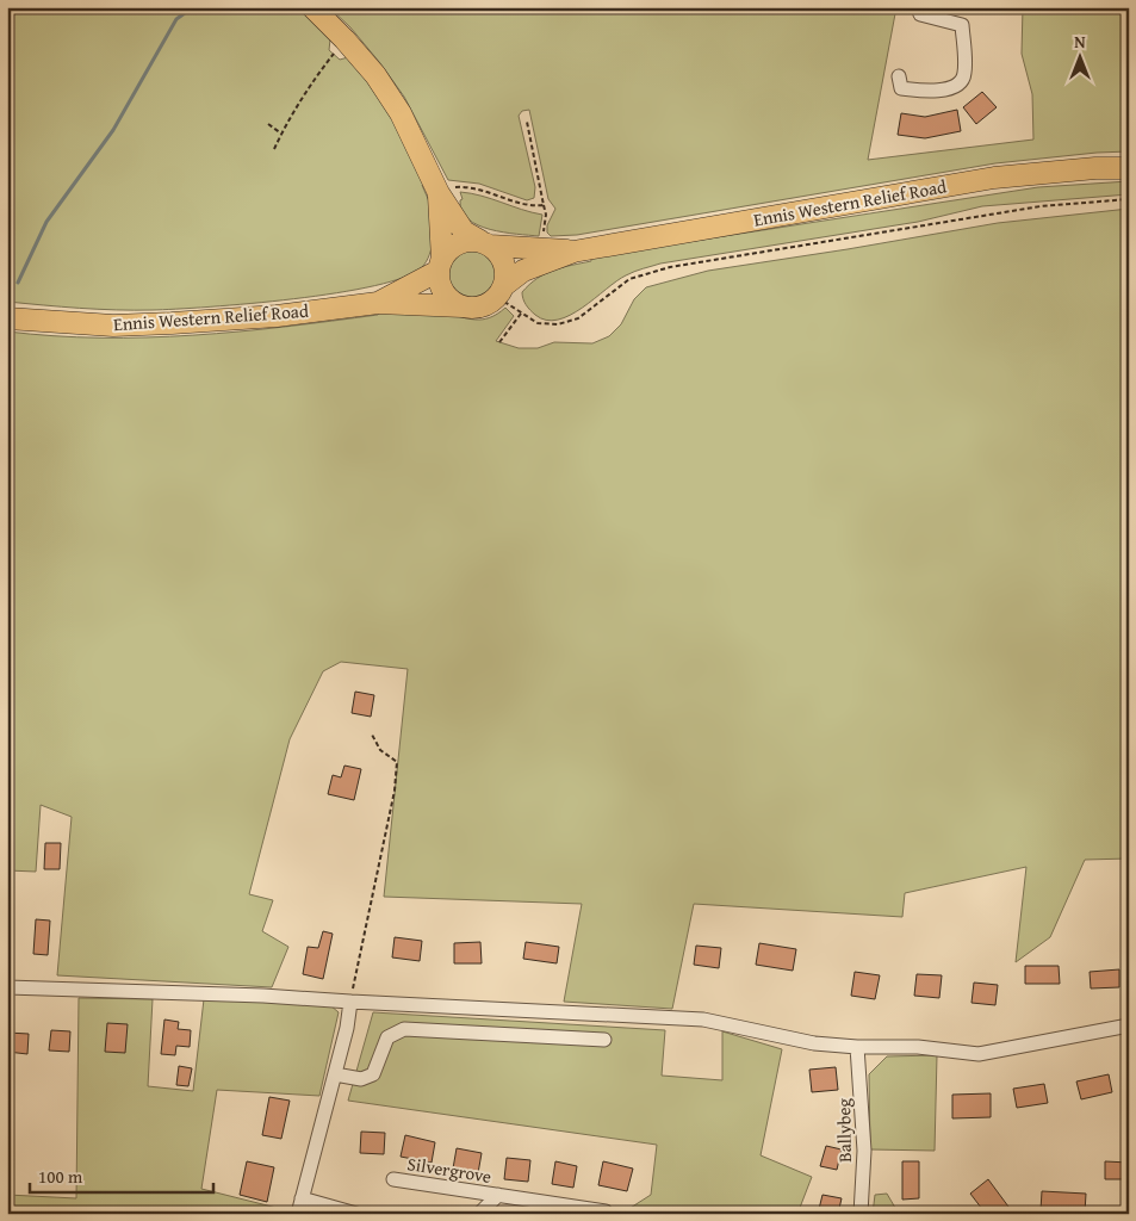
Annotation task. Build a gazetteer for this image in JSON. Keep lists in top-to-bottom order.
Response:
{
  "streets": {
    "main road": ["Ennis Western Relief Road"],
    "street": ["Ballybeg", "Silvergrove"]
  },
  "scale_bar": "100 m",
  "north": "top"
}
